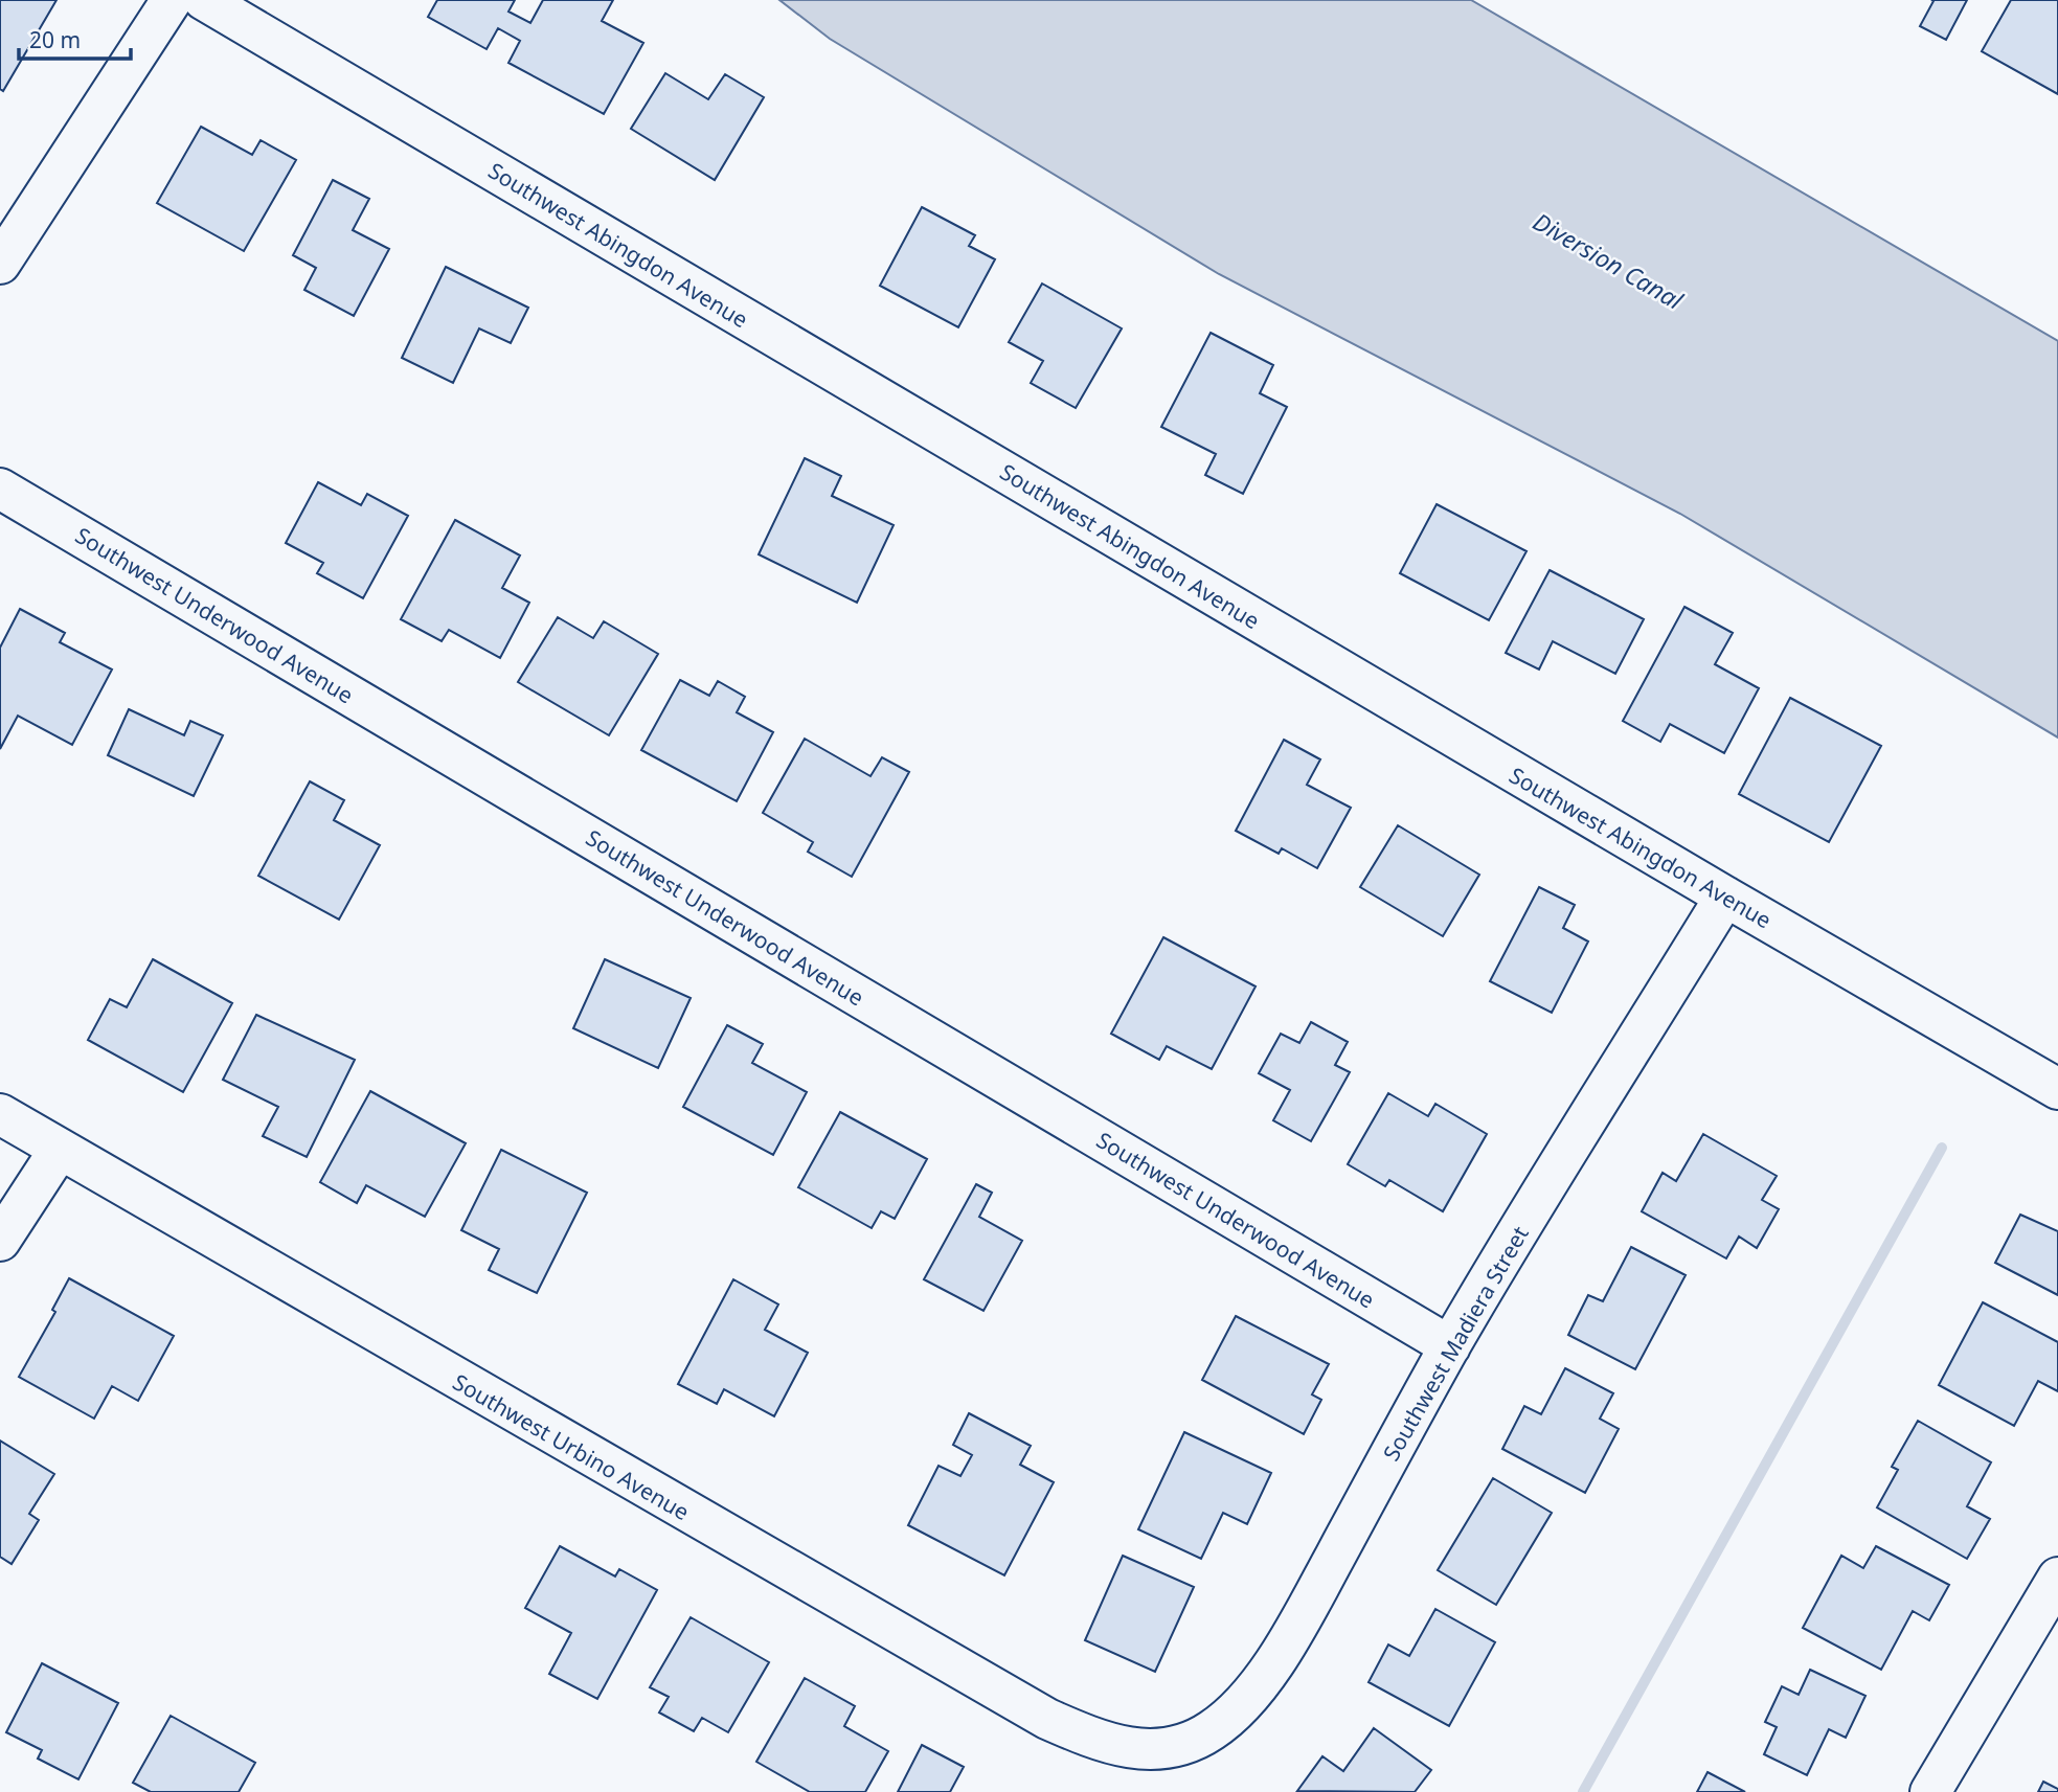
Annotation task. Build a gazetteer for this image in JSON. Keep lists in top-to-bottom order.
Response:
{
  "streets": {
    "street": [
      "Southwest Abingdon Avenue",
      "Southwest Underwood Avenue",
      "Southwest Madiera Street",
      "Southwest Urbino Avenue"
    ]
  },
  "crossings": [
    ["Southwest Abingdon Avenue", "Southwest Madiera Street"],
    ["Southwest Underwood Avenue", "Southwest Madiera Street"],
    ["Southwest Madiera Street", "Southwest Urbino Avenue"]
  ],
  "water": ["Diversion Canal"],
  "scale_bar": "20 m"
}
